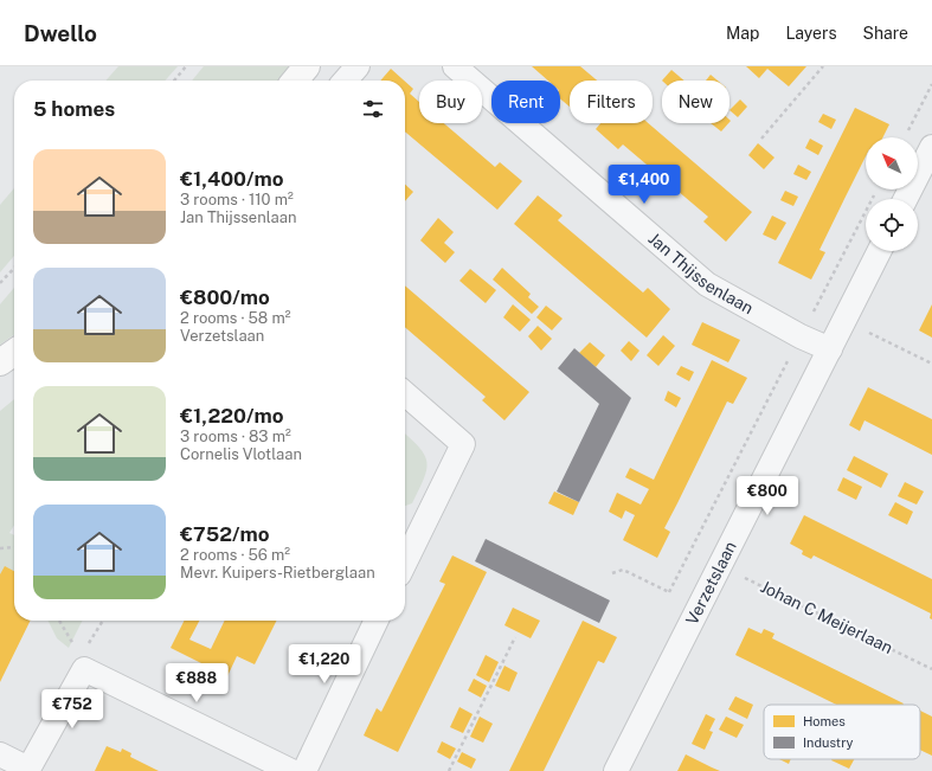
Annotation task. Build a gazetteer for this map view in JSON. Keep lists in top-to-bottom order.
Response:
{
  "streets": {
    "street": ["Jan Thijssenlaan", "Verzetslaan"],
    "path": ["Johan C Meijerlaan"]
  },
  "crossings": [
    ["Jan Thijssenlaan", "Verzetslaan"],
    ["Verzetslaan", "Johan C Meijerlaan"]
  ],
  "legend": ["Homes", "Industry"],
  "north": "top left",
  "page": {
    "header": "Dwello",
    "nav": ["Map", "Layers", "Share"],
    "chip": [
      "Buy",
      "Rent",
      "Filters",
      "New"
    ],
    "heading": "5 homes",
    "list": [
      {
        "name": "€1,400/mo",
        "note": "3 rooms · 110 m² · Jan Thijssenlaan"
      },
      {
        "name": "€800/mo",
        "note": "2 rooms · 58 m² · Verzetslaan"
      },
      {
        "name": "€1,220/mo",
        "note": "3 rooms · 83 m² · Cornelis Vlotlaan"
      },
      {
        "name": "€752/mo",
        "note": "2 rooms · 56 m² · Mevr. Kuipers-Rietberglaan"
      }
    ],
    "price": [
      "€1,400",
      "€800",
      "€1,220",
      "€888",
      "€752"
    ]
  }
}
